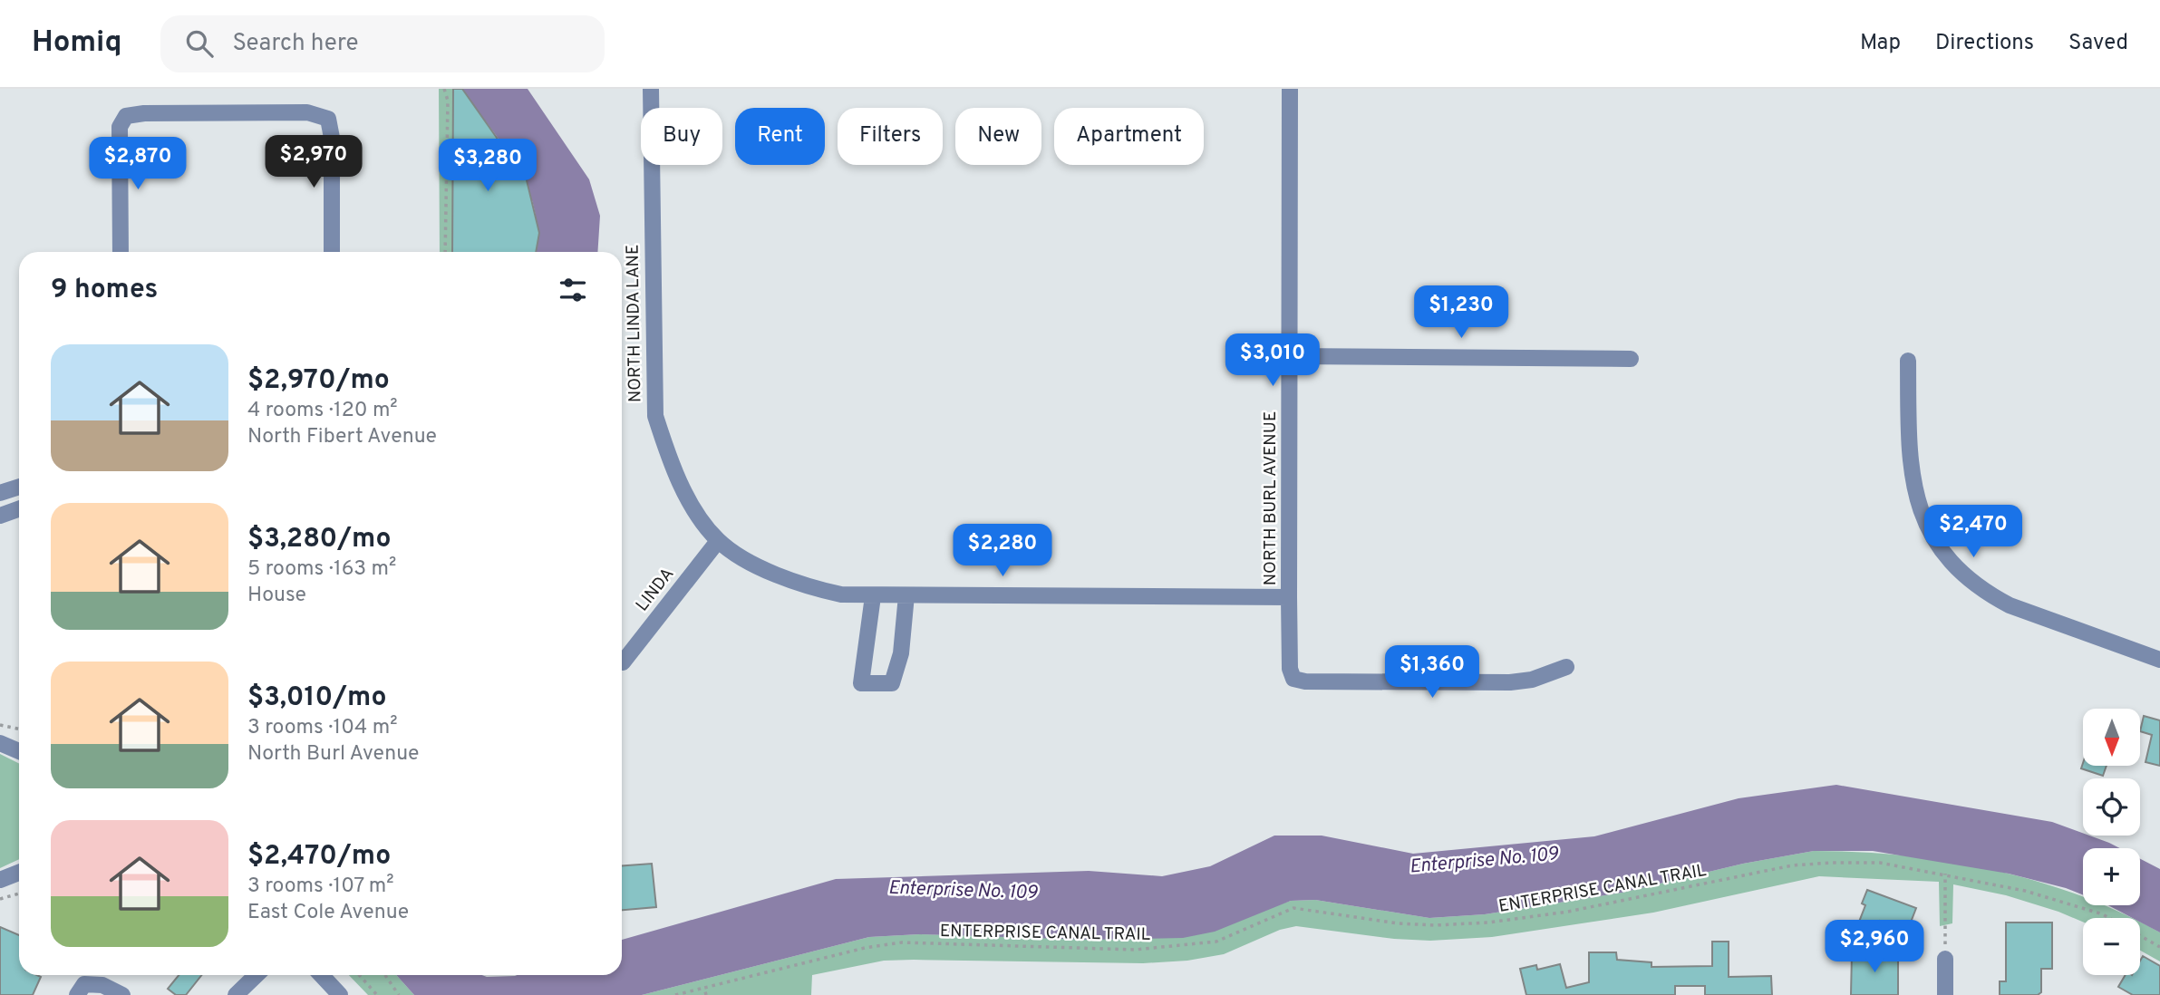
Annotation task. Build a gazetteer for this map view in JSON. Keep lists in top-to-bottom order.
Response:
{
  "streets": {
    "street": ["NORTH LINDA LANE", "NORTH BURL AVENUE", "LINDA"],
    "path": ["ENTERPRISE CANAL TRAIL"]
  },
  "crossings": [
    ["NORTH LINDA LANE", "LINDA"]
  ],
  "water": ["Enterprise No. 109"],
  "north": "bottom",
  "page": {
    "header": "Homiq",
    "search": "Search here",
    "nav": ["Map", "Directions", "Saved"],
    "chip": [
      "Buy",
      "Rent",
      "Filters",
      "New",
      "Apartment"
    ],
    "price": [
      "$2,970",
      "$2,870",
      "$3,280",
      "$1,230",
      "$3,010",
      "$2,470",
      "$2,280",
      "$1,360",
      "$2,960"
    ],
    "heading": "9 homes",
    "list": [
      {
        "name": "$2,970/mo",
        "note": "4 rooms · 120 m² · North Fibert Avenue"
      },
      {
        "name": "$3,280/mo",
        "note": "5 rooms · 163 m² · House"
      },
      {
        "name": "$3,010/mo",
        "note": "3 rooms · 104 m² · North Burl Avenue"
      },
      {
        "name": "$2,470/mo",
        "note": "3 rooms · 107 m² · East Cole Avenue"
      }
    ],
    "map_buttons": ["+", "−"]
  }
}
